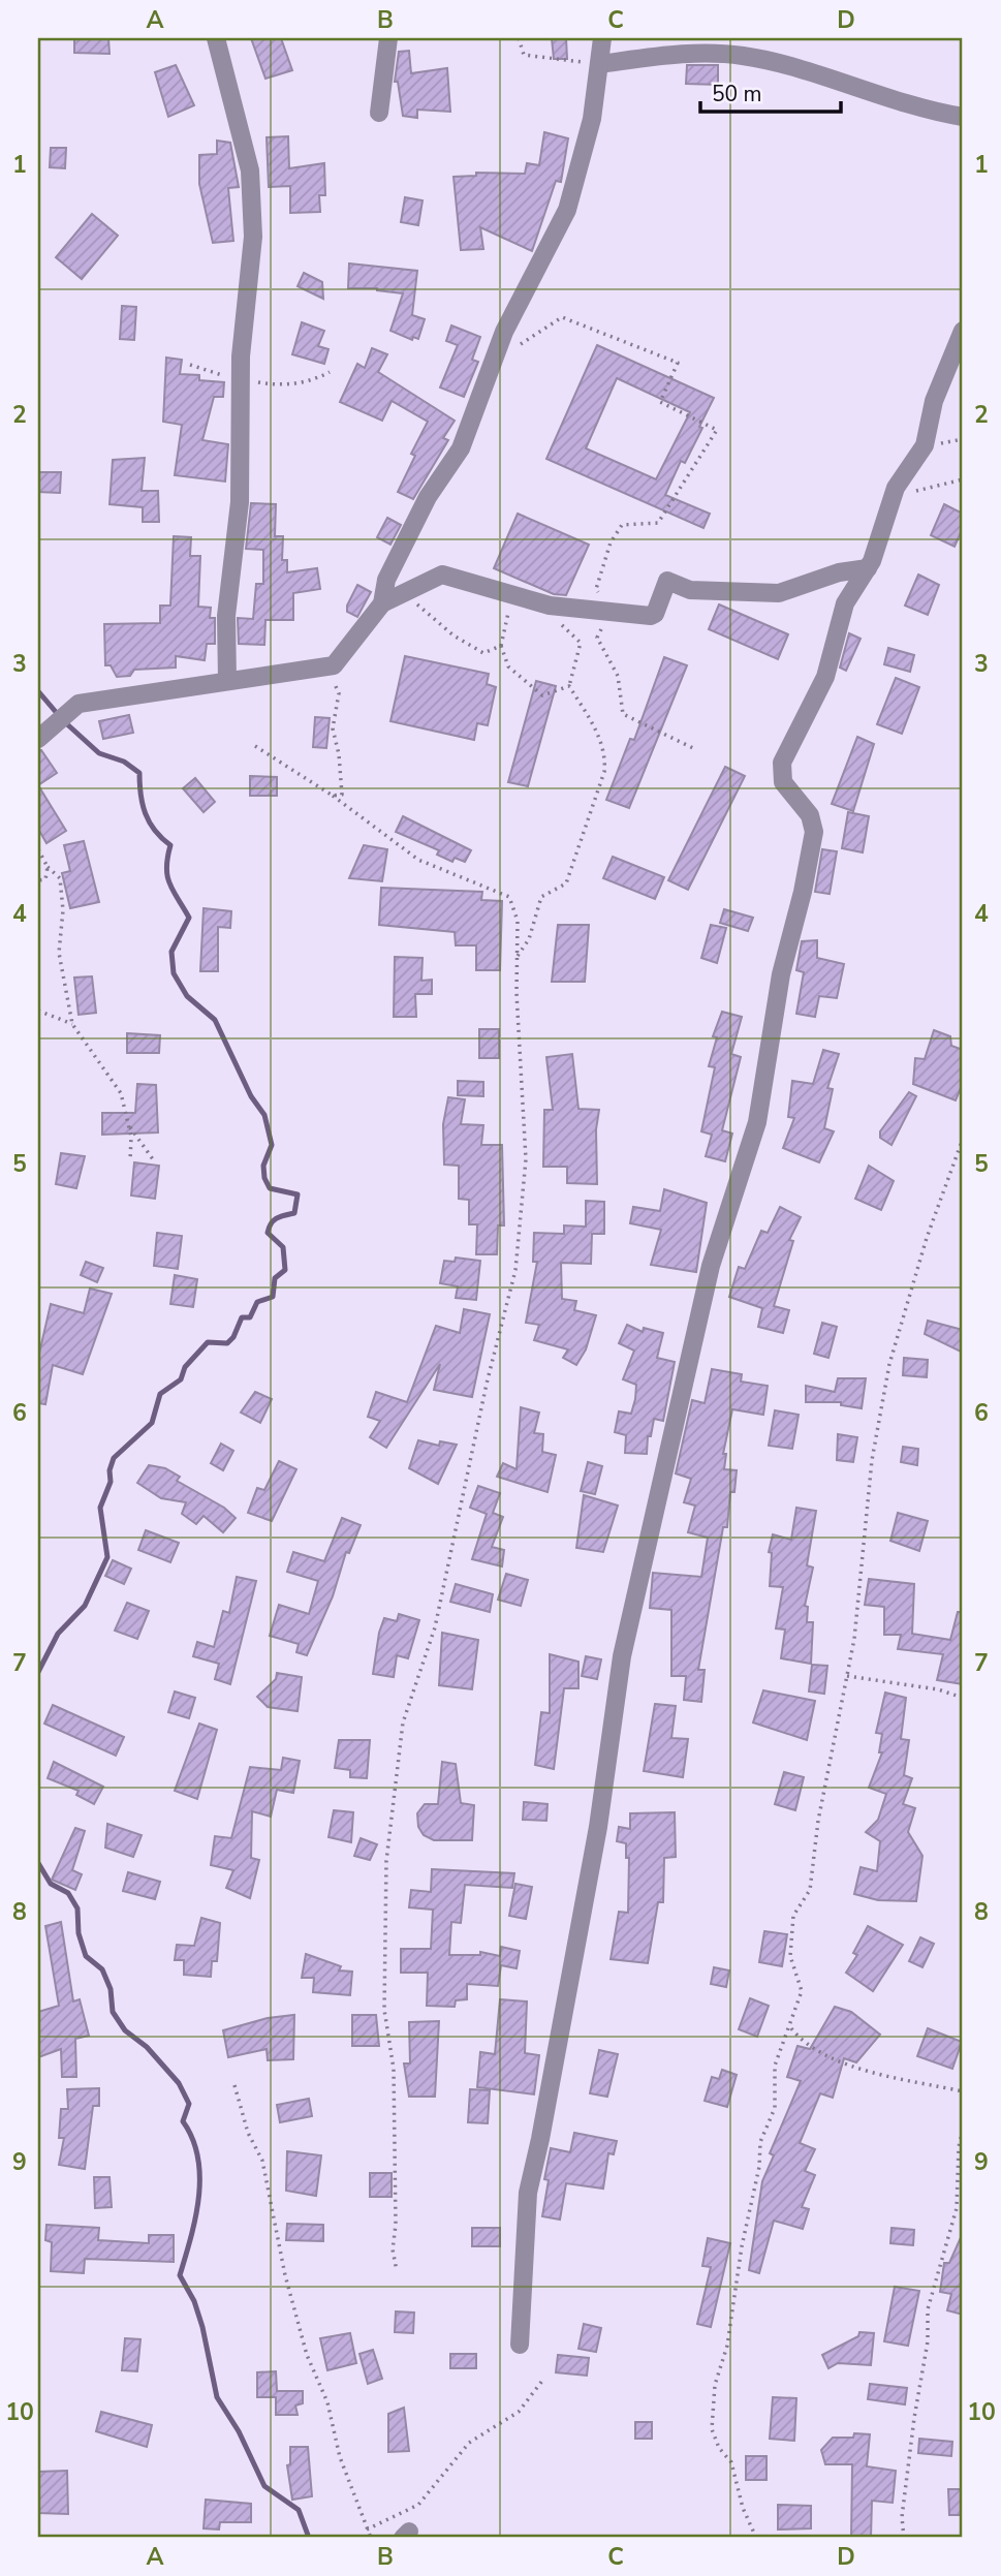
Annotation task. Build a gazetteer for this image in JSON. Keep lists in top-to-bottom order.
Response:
{
  "scale_bar": "50 m",
  "grid": {
    "columns": [
      "A",
      "B",
      "C",
      "D"
    ],
    "rows": [
      "1",
      "2",
      "3",
      "4",
      "5",
      "6",
      "7",
      "8",
      "9",
      "10"
    ]
  }
}
